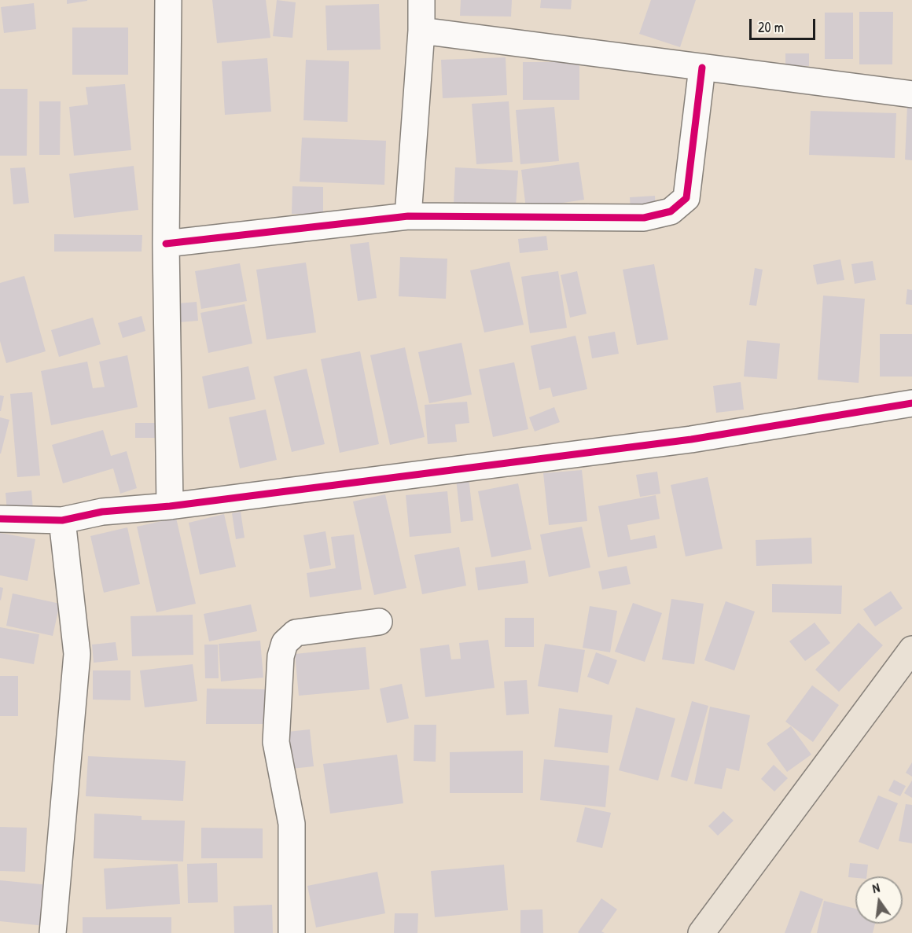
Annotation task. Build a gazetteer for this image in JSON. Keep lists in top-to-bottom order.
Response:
{
  "scale_bar": "20 m",
  "north": "top"
}
